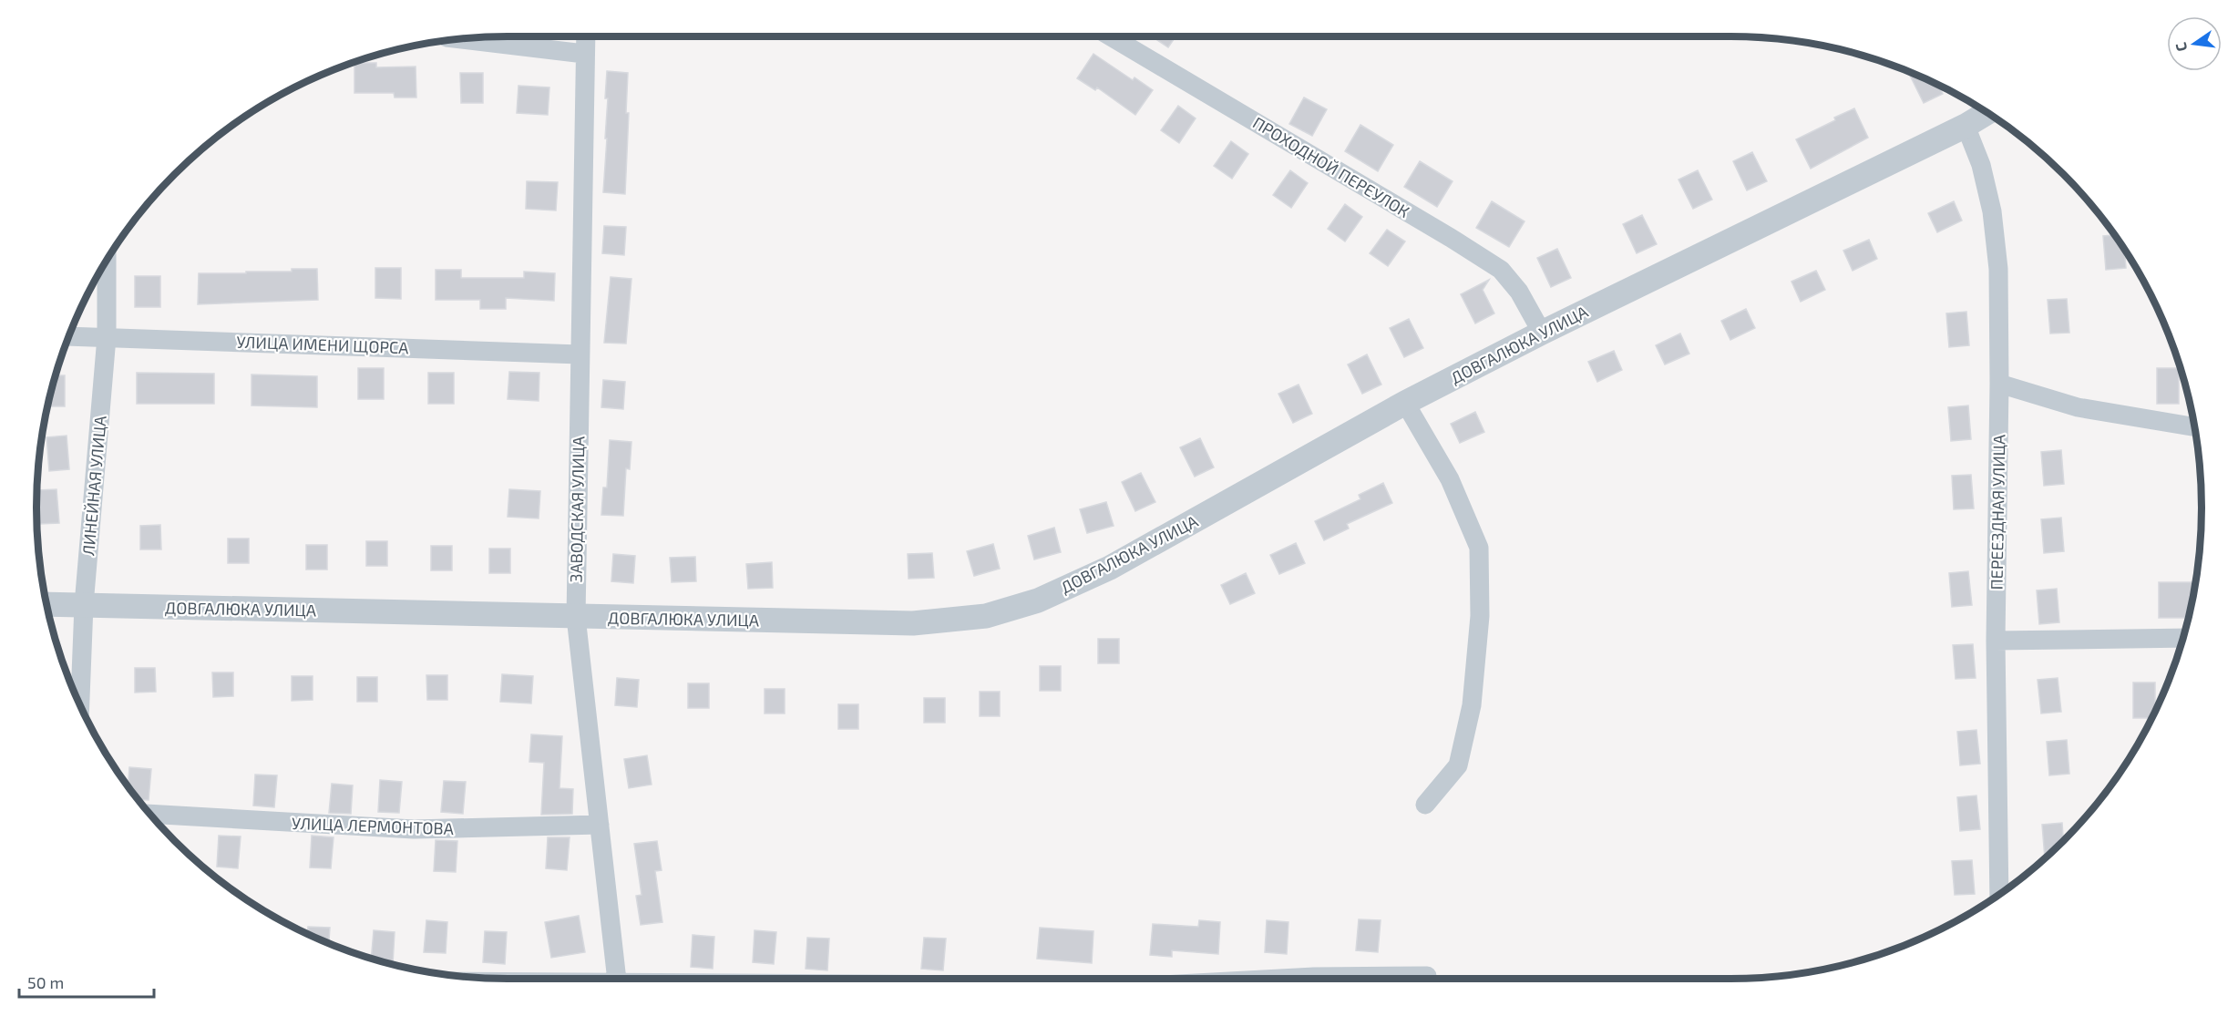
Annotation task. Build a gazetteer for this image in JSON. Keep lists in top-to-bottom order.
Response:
{
  "streets": {
    "street": [
      "ПРОХОДНОЙ ПЕРЕУЛОК",
      "УЛИЦА ИМЕНИ ЩОРСА",
      "ДОВГАЛЮКА УЛИЦА",
      "ЛИНЕЙНАЯ УЛИЦА",
      "ЗАВОДСКАЯ УЛИЦА",
      "ПЕРЕЕЗДНАЯ УЛИЦА",
      "УЛИЦА ЛЕРМОНТОВА"
    ]
  },
  "crossings": [
    ["ПРОХОДНОЙ ПЕРЕУЛОК", "ДОВГАЛЮКА УЛИЦА"],
    ["УЛИЦА ИМЕНИ ЩОРСА", "ЛИНЕЙНАЯ УЛИЦА"],
    ["УЛИЦА ИМЕНИ ЩОРСА", "ЗАВОДСКАЯ УЛИЦА"],
    ["ДОВГАЛЮКА УЛИЦА", "ЛИНЕЙНАЯ УЛИЦА"],
    ["ДОВГАЛЮКА УЛИЦА", "ЗАВОДСКАЯ УЛИЦА"],
    ["ДОВГАЛЮКА УЛИЦА", "ПЕРЕЕЗДНАЯ УЛИЦА"],
    ["ЗАВОДСКАЯ УЛИЦА", "УЛИЦА ЛЕРМОНТОВА"]
  ],
  "scale_bar": "50 m",
  "north": "left"
}
